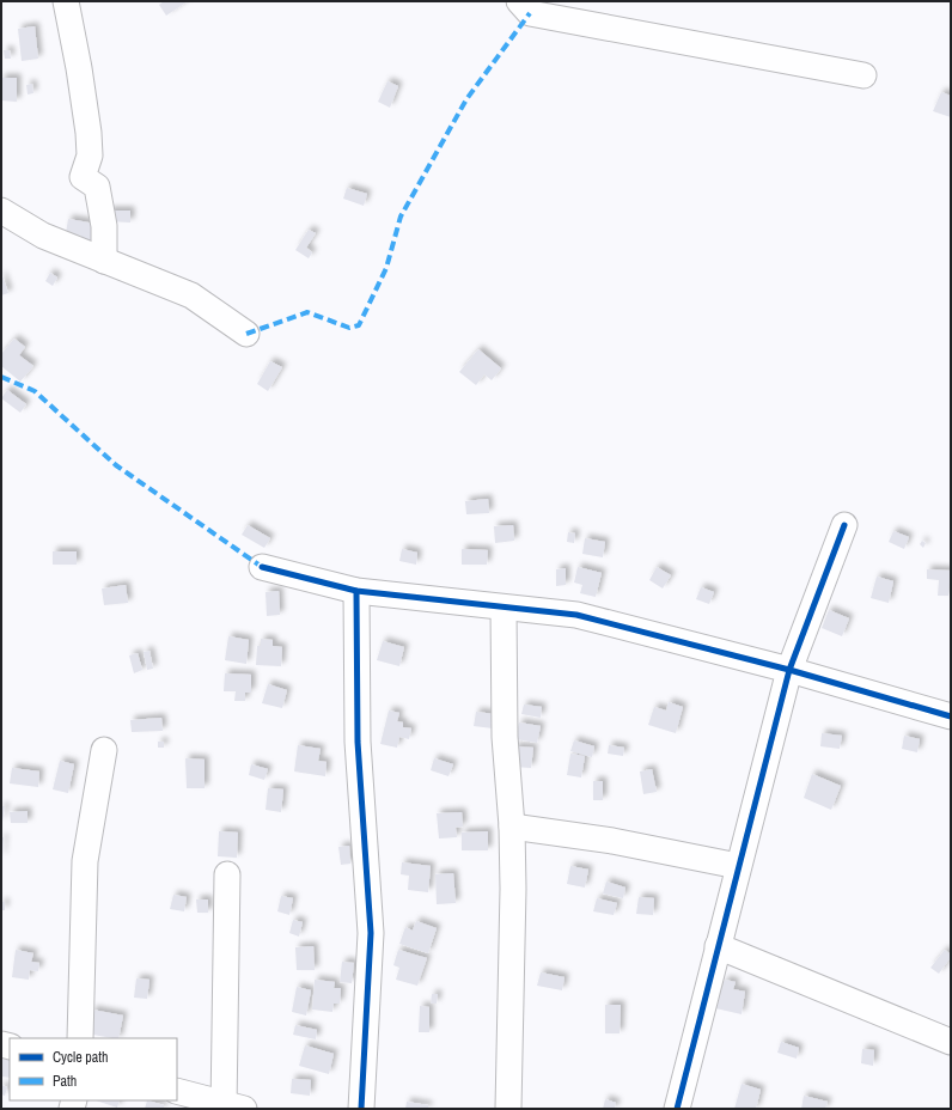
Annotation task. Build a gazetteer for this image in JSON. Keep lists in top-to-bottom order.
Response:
{
  "legend": ["Cycle path", "Path"]
}
